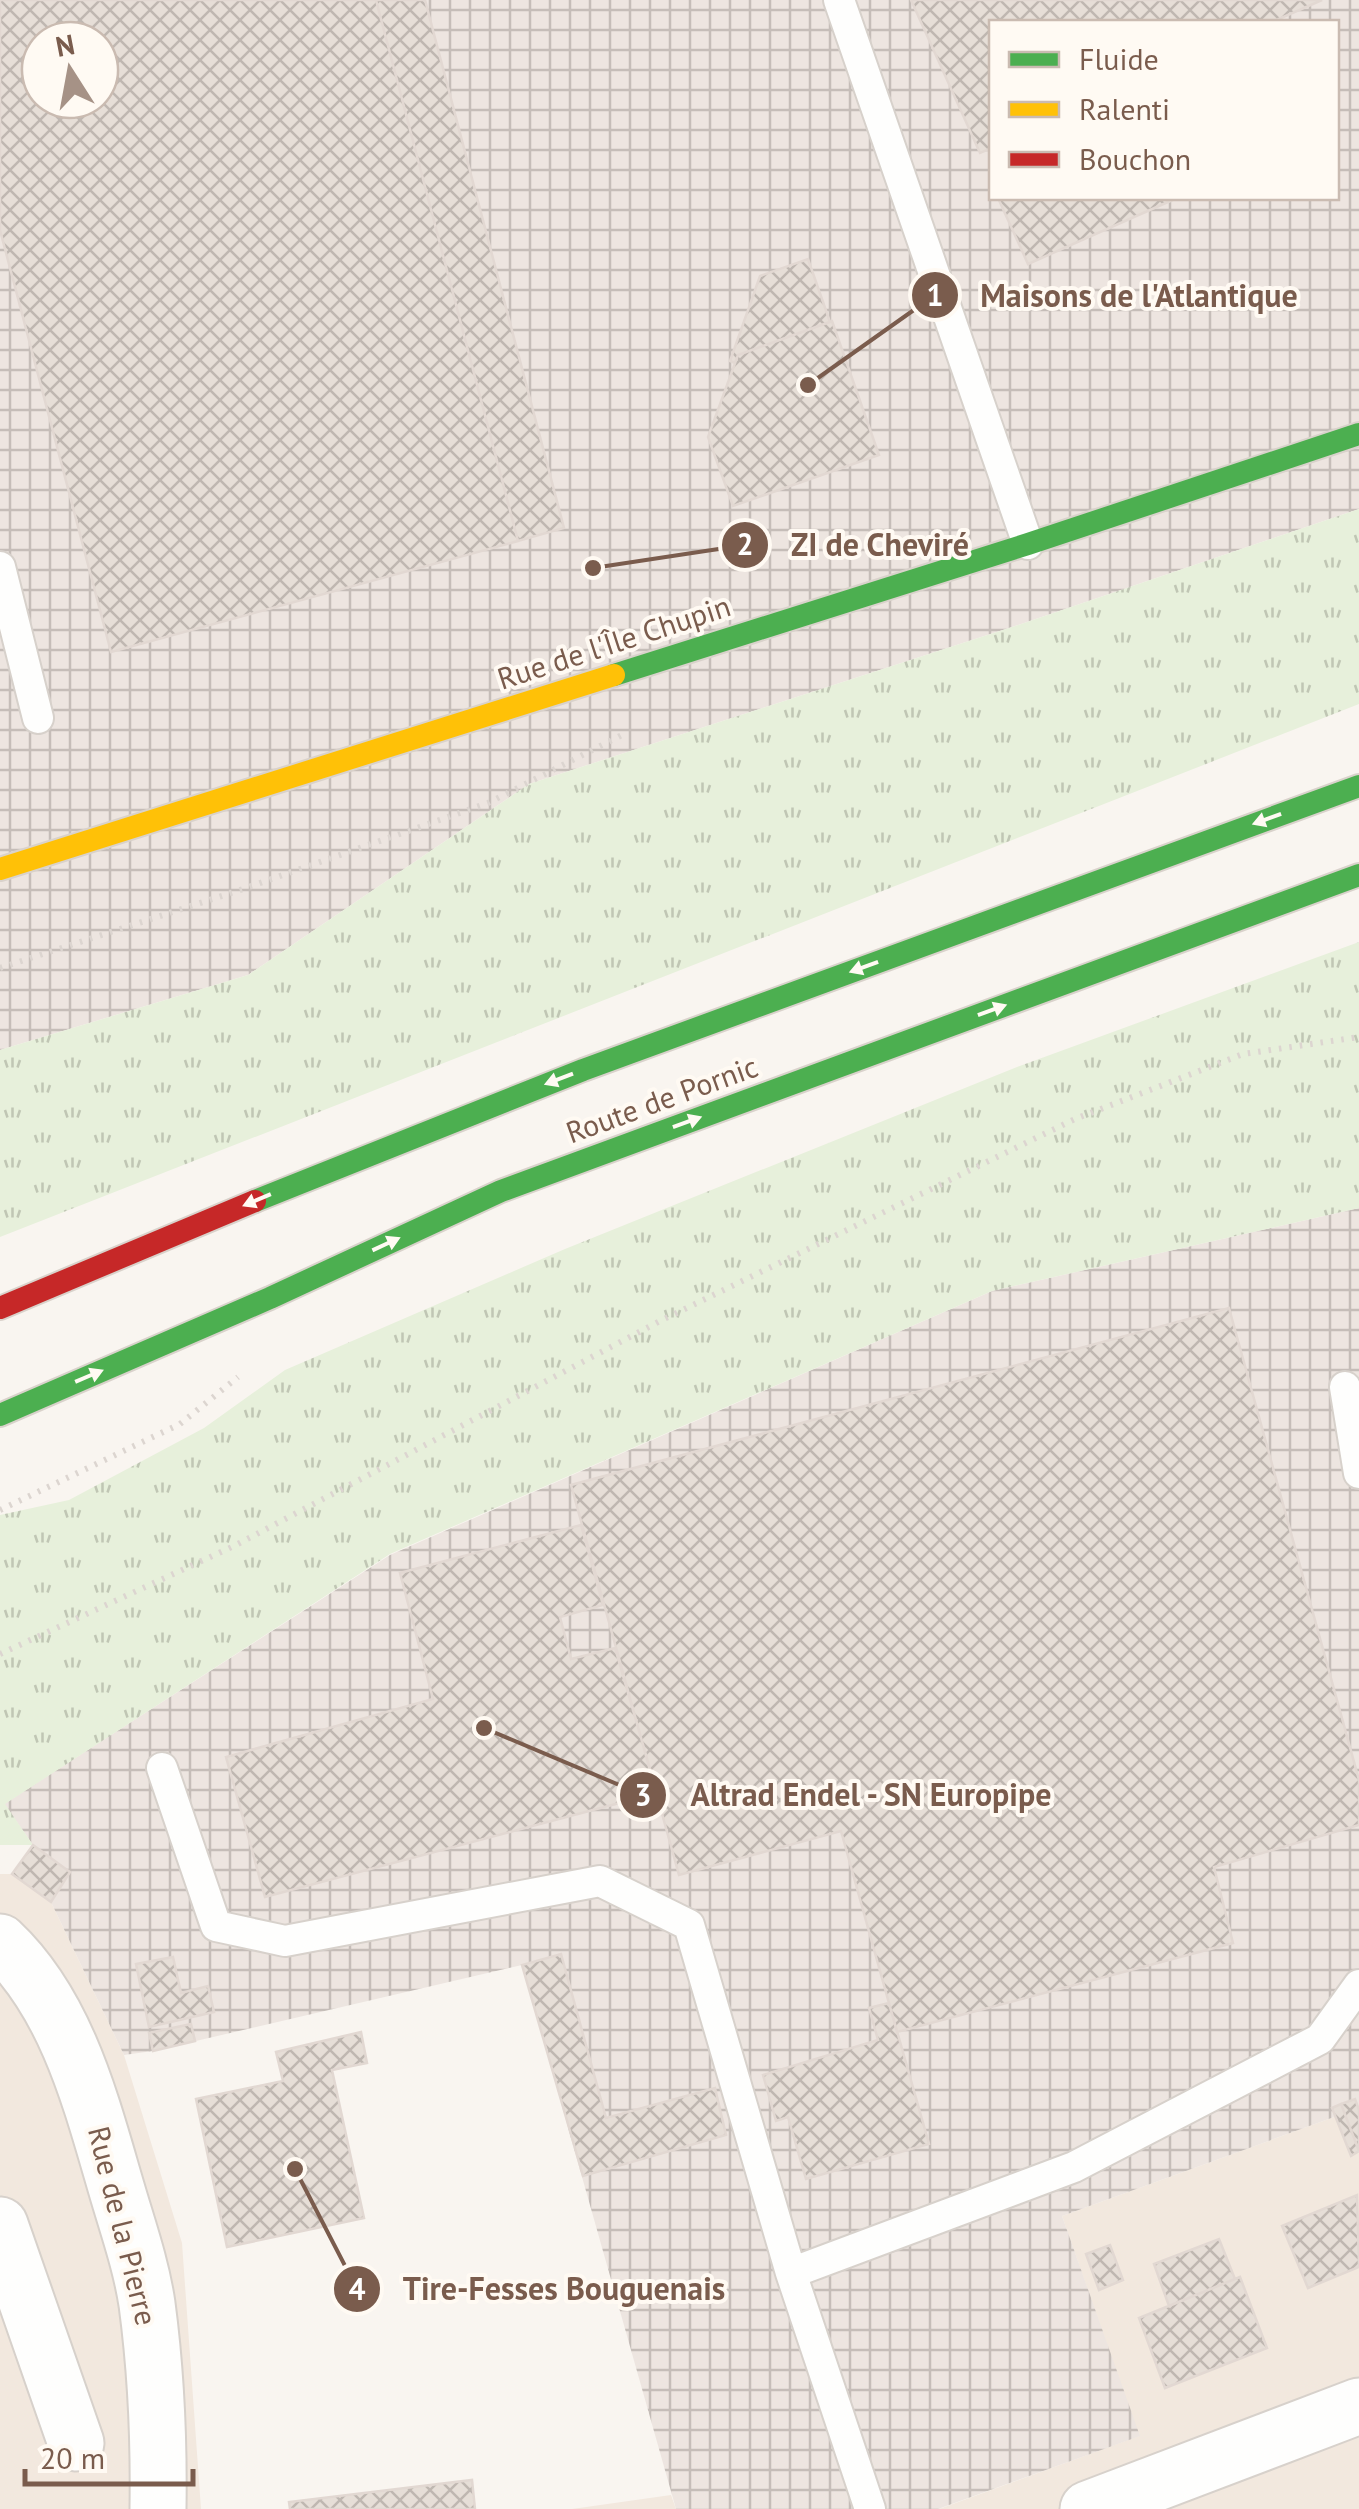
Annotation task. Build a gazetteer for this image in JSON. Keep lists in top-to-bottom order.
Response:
{
  "streets": {
    "main road": ["Rue de l'Île Chupin", "Route de Pornic"],
    "street": ["Rue de la Pierre"]
  },
  "places": [
    "Maisons de l'Atlantique",
    "ZI de Cheviré",
    "Altrad Endel - SN Europipe",
    "Tire-Fesses Bouguenais"
  ],
  "legend": ["Fluide", "Ralenti", "Bouchon"],
  "scale_bar": "20 m",
  "north": "top"
}
